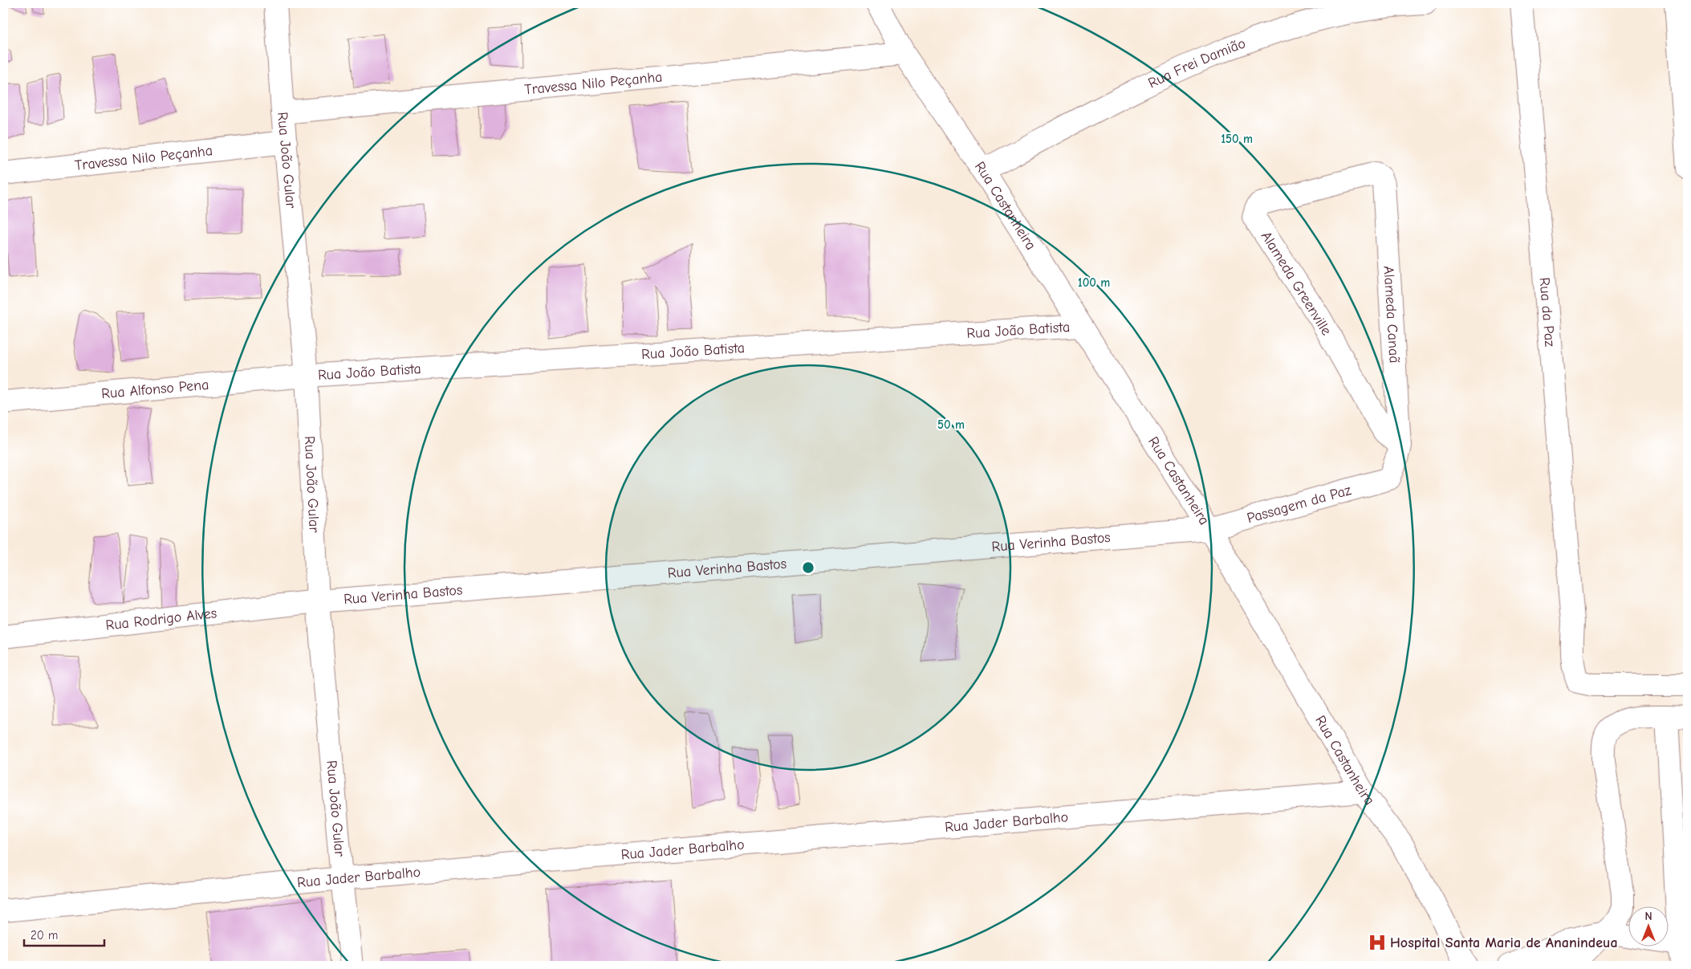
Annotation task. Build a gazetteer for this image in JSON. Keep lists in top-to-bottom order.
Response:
{
  "streets": {
    "street": [
      "Rua Frei Damião",
      "Travessa Nilo Peçanha",
      "Rua João Gular",
      "Rua Castanheira",
      "Alameda Greenville",
      "Rua da Paz",
      "Alameda Canaã",
      "Rua João Batista",
      "Rua Alfonso Pena",
      "Passagem da Paz",
      "Rua Verinha Bastos",
      "Rua Rodrigo Alves",
      "Rua Jader Barbalho"
    ]
  },
  "crossings": [
    ["Rua Frei Damião", "Rua Castanheira"],
    ["Travessa Nilo Peçanha", "Rua João Gular"],
    ["Travessa Nilo Peçanha", "Rua Castanheira"],
    ["Rua João Gular", "Rua João Batista"],
    ["Rua João Gular", "Rua Alfonso Pena"],
    ["Rua João Gular", "Rua Verinha Bastos"],
    ["Rua João Gular", "Rua Rodrigo Alves"],
    ["Rua João Gular", "Rua Jader Barbalho"],
    ["Rua Castanheira", "Rua João Batista"],
    ["Rua Castanheira", "Passagem da Paz"],
    ["Rua Castanheira", "Rua Verinha Bastos"],
    ["Rua Castanheira", "Rua Jader Barbalho"],
    ["Alameda Greenville", "Alameda Canaã"],
    ["Alameda Greenville", "Passagem da Paz"],
    ["Alameda Canaã", "Passagem da Paz"],
    ["Rua João Batista", "Rua Alfonso Pena"],
    ["Passagem da Paz", "Rua Verinha Bastos"],
    ["Rua Verinha Bastos", "Rua Rodrigo Alves"]
  ],
  "places": {
    "hospital": ["Hospital Santa Maria de Ananindeua"]
  },
  "scale_bar": "20 m",
  "north": "top",
  "rings": ["150 m", "100 m", "50 m"]
}
